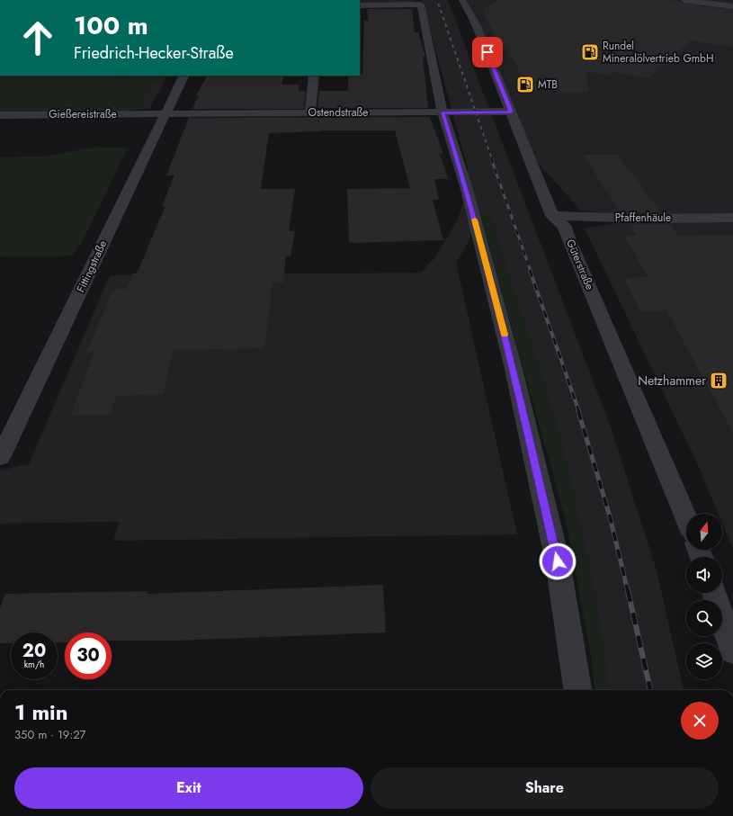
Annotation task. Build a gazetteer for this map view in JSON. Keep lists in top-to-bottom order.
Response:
{
  "streets": {
    "street": [
      "Ostendstraße",
      "Gießereistraße",
      "Pfaffenhäule",
      "Güterstraße",
      "Fittingstraße"
    ]
  },
  "crossings": [
    ["Ostendstraße", "Gießereistraße"],
    ["Ostendstraße", "Güterstraße"],
    ["Ostendstraße", "Fittingstraße"],
    ["Gießereistraße", "Fittingstraße"],
    ["Pfaffenhäule", "Güterstraße"]
  ],
  "places": {
    "fuel station": ["Rundel Mineralölvertrieb GmbH", "MTB"],
    "building": ["Netzhammer"]
  },
  "north": "top",
  "page": {
    "turn": ["100 m", "Friedrich-Hecker-Straße"],
    "speed": "20 km/h",
    "limit": "30",
    "heading": ["1 min", "350 m · 19:27"],
    "buttons": ["Exit", "Share"]
  }
}
